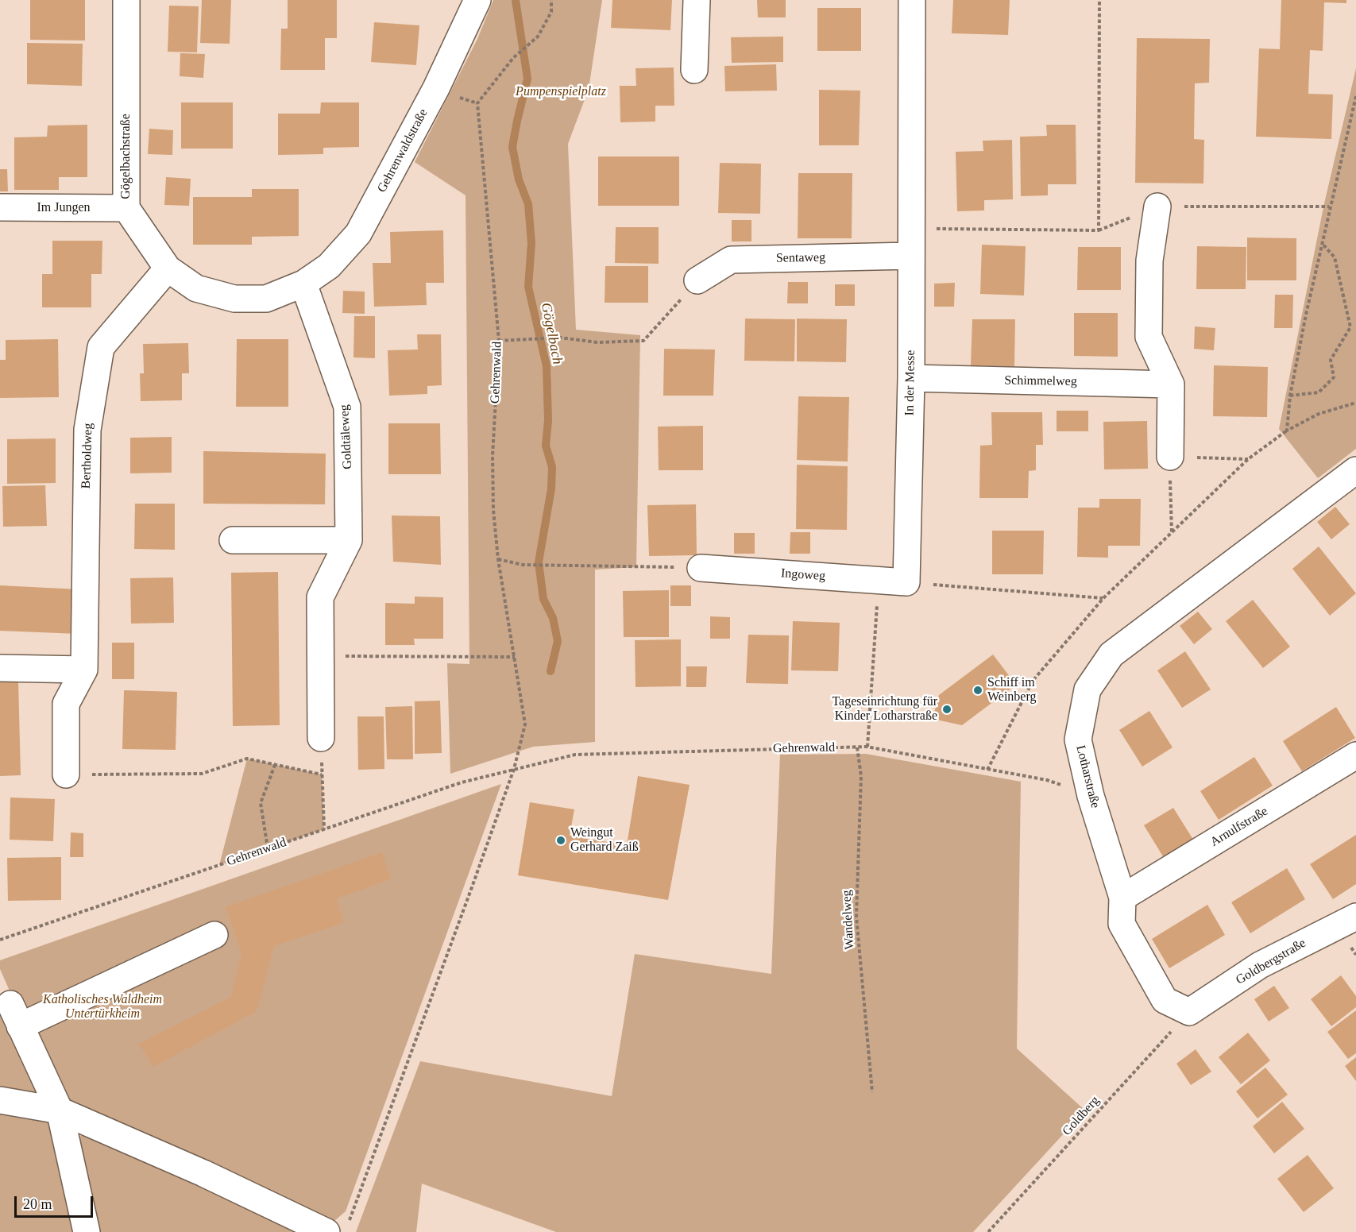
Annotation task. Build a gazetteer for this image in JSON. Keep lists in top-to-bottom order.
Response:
{
  "streets": {
    "street": [
      "Gehrenwaldstraße",
      "Gögelbachstraße",
      "Im Jungen",
      "Sentaweg",
      "Schimmelweg",
      "In der Messe",
      "Goldtäleweg",
      "Bertholdweg",
      "Ingoweg",
      "Lotharstraße",
      "Arnulfstraße",
      "Goldbergstraße"
    ],
    "path": ["Gehrenwald", "Wandelweg", "Goldberg"]
  },
  "crossings": [
    ["Gehrenwaldstraße", "Gögelbachstraße"],
    ["Gehrenwaldstraße", "Goldtäleweg"],
    ["Gögelbachstraße", "Im Jungen"],
    ["Gögelbachstraße", "Goldtäleweg"],
    ["Gögelbachstraße", "Bertholdweg"],
    ["Sentaweg", "In der Messe"],
    ["Gehrenwald", "Lotharstraße"],
    ["Gehrenwald", "Wandelweg"],
    ["Schimmelweg", "In der Messe"],
    ["In der Messe", "Ingoweg"],
    ["Lotharstraße", "Arnulfstraße"],
    ["Lotharstraße", "Goldbergstraße"],
    ["Lotharstraße", "Goldberg"],
    ["Goldbergstraße", "Goldberg"]
  ],
  "water": ["Gögelbach"],
  "parks": ["Pumpenspielplatz", "Katholisches Waldheim Untertürkheim"],
  "places": ["Schiff im Weinberg", "Tageseinrichtung für Kinder Lotharstraße", "Weingut Gerhard Zaiß"],
  "scale_bar": "20 m"
}
